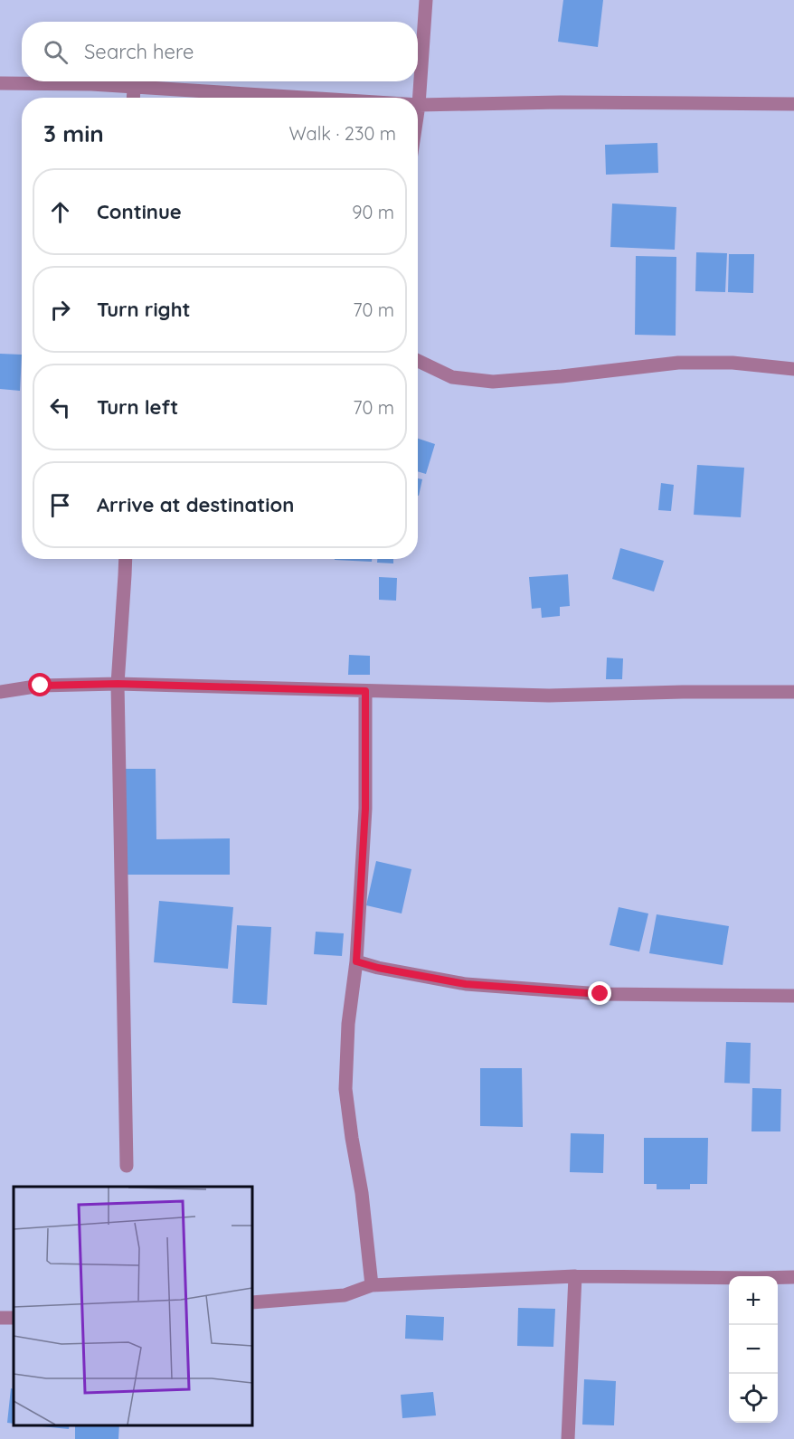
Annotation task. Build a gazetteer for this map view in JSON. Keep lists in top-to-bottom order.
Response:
{
  "page": {
    "search": "Search here",
    "heading": ["3 min", "Walk · 230 m"],
    "list": [
      ["Continue", "90 m"],
      ["Turn right", "70 m"],
      ["Turn left", "70 m"],
      "Arrive at destination"
    ],
    "map_buttons": ["+", "−"]
  }
}
